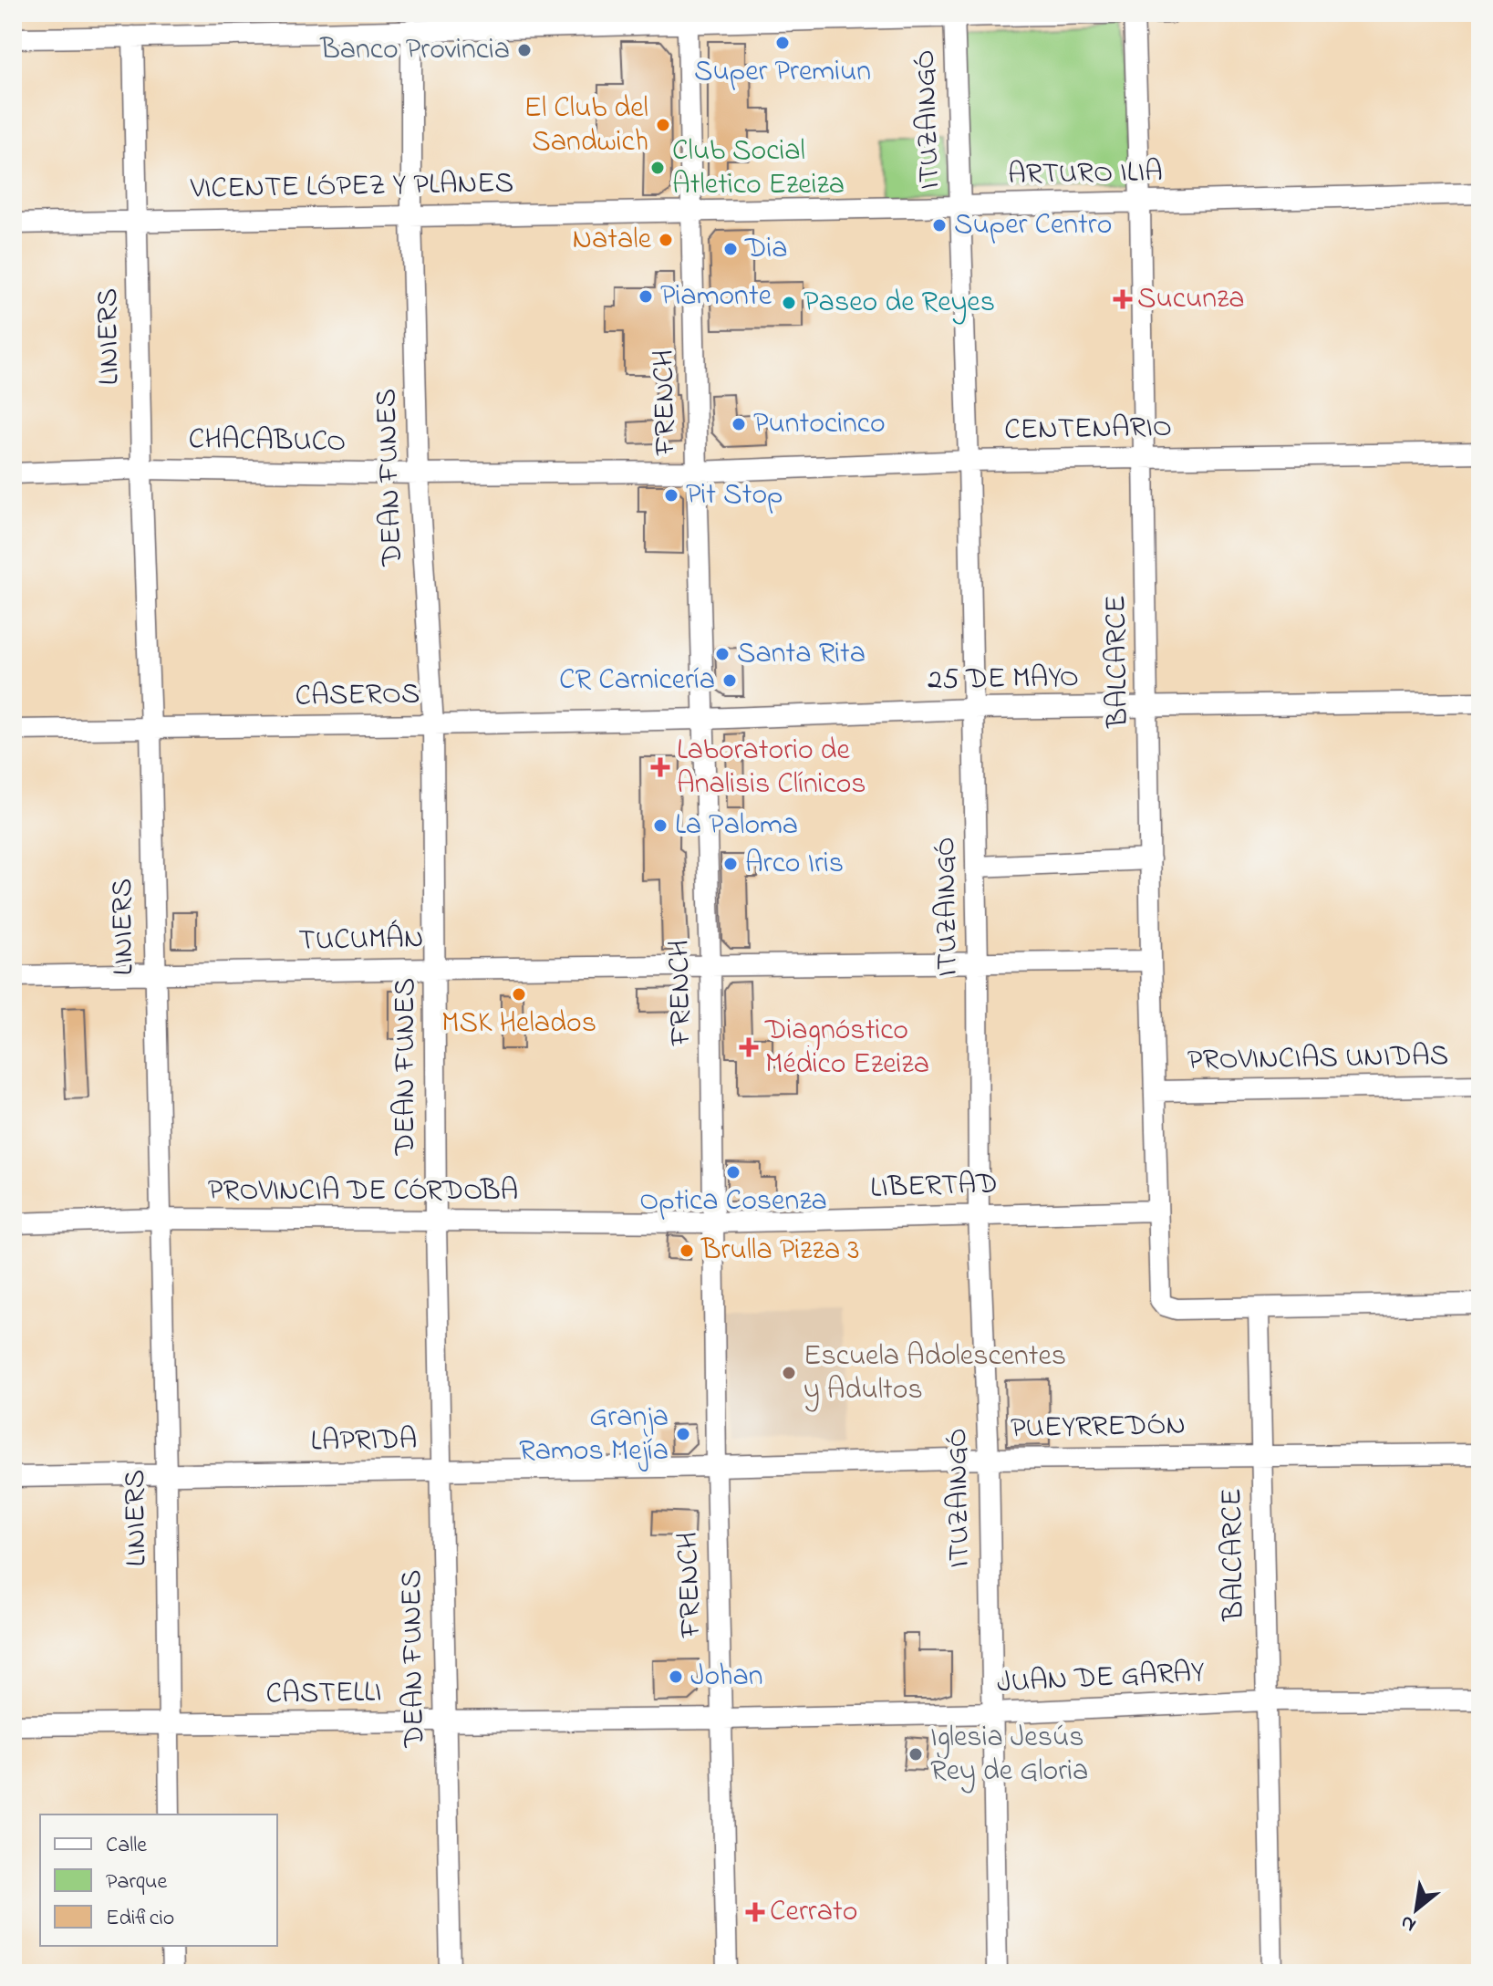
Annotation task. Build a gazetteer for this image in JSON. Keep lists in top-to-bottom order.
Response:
{
  "streets": {
    "street": [
      "ITUZAINGÓ",
      "ARTURO ILIA",
      "VICENTE LÓPEZ Y PLANES",
      "LINIERS",
      "FRENCH",
      "CENTENARIO",
      "CHACABUCO",
      "DEAN FUNES",
      "BALCARCE",
      "25 DE MAYO",
      "CASEROS",
      "TUCUMÁN",
      "PROVINCIAS UNIDAS",
      "LIBERTAD",
      "PROVINCIA DE CÓRDOBA",
      "PUEYRREDÓN",
      "LAPRIDA",
      "JUAN DE GARAY",
      "CASTELLI"
    ]
  },
  "crossings": [
    ["ITUZAINGÓ", "ARTURO ILIA"],
    ["ITUZAINGÓ", "CENTENARIO"],
    ["ITUZAINGÓ", "25 DE MAYO"],
    ["ITUZAINGÓ", "LIBERTAD"],
    ["ITUZAINGÓ", "PUEYRREDÓN"],
    ["ITUZAINGÓ", "JUAN DE GARAY"],
    ["ARTURO ILIA", "VICENTE LÓPEZ Y PLANES"],
    ["ARTURO ILIA", "FRENCH"],
    ["ARTURO ILIA", "BALCARCE"],
    ["VICENTE LÓPEZ Y PLANES", "LINIERS"],
    ["VICENTE LÓPEZ Y PLANES", "FRENCH"],
    ["VICENTE LÓPEZ Y PLANES", "DEAN FUNES"],
    ["LINIERS", "CHACABUCO"],
    ["LINIERS", "CASEROS"],
    ["LINIERS", "TUCUMÁN"],
    ["LINIERS", "PROVINCIA DE CÓRDOBA"],
    ["LINIERS", "LAPRIDA"],
    ["LINIERS", "CASTELLI"],
    ["FRENCH", "CENTENARIO"],
    ["FRENCH", "CHACABUCO"],
    ["FRENCH", "25 DE MAYO"],
    ["FRENCH", "CASEROS"],
    ["FRENCH", "TUCUMÁN"],
    ["FRENCH", "LIBERTAD"],
    ["FRENCH", "PROVINCIA DE CÓRDOBA"],
    ["FRENCH", "PUEYRREDÓN"],
    ["FRENCH", "LAPRIDA"],
    ["FRENCH", "JUAN DE GARAY"],
    ["FRENCH", "CASTELLI"],
    ["CENTENARIO", "CHACABUCO"],
    ["CENTENARIO", "BALCARCE"],
    ["CHACABUCO", "DEAN FUNES"],
    ["DEAN FUNES", "CASEROS"],
    ["DEAN FUNES", "TUCUMÁN"],
    ["DEAN FUNES", "PROVINCIA DE CÓRDOBA"],
    ["DEAN FUNES", "LAPRIDA"],
    ["DEAN FUNES", "CASTELLI"],
    ["BALCARCE", "25 DE MAYO"],
    ["BALCARCE", "PROVINCIAS UNIDAS"],
    ["BALCARCE", "LIBERTAD"],
    ["BALCARCE", "PUEYRREDÓN"],
    ["BALCARCE", "JUAN DE GARAY"],
    ["25 DE MAYO", "CASEROS"],
    ["LIBERTAD", "PROVINCIA DE CÓRDOBA"],
    ["PUEYRREDÓN", "LAPRIDA"],
    ["JUAN DE GARAY", "CASTELLI"]
  ],
  "places": {
    "other": [
      "Super Premiun",
      "Banco Provincia",
      "El Club del Sandwich",
      "Club Social Atletico Ezeiza",
      "Super Centro",
      "Natale",
      "Dia",
      "Piamonte",
      "Paseo de Reyes",
      "Puntocinco",
      "Pit Stop",
      "Santa Rita",
      "CR Carnicería",
      "La Paloma",
      "Arco Iris",
      "MSK Helados",
      "Optica Cosenza",
      "Brulla Pizza 3",
      "Escuela Adolescentes y Adultos",
      "Granja Ramos Mejía",
      "Johan",
      "Iglesia Jesús Rey de Gloria"
    ],
    "health": [
      "Sucunza",
      "Laboratorio de Analisis Clínicos",
      "Diagnóstico Médico Ezeiza",
      "Cerrato"
    ]
  },
  "legend": ["Calle", "Parque", "Edificio"],
  "north": "bottom left"
}
